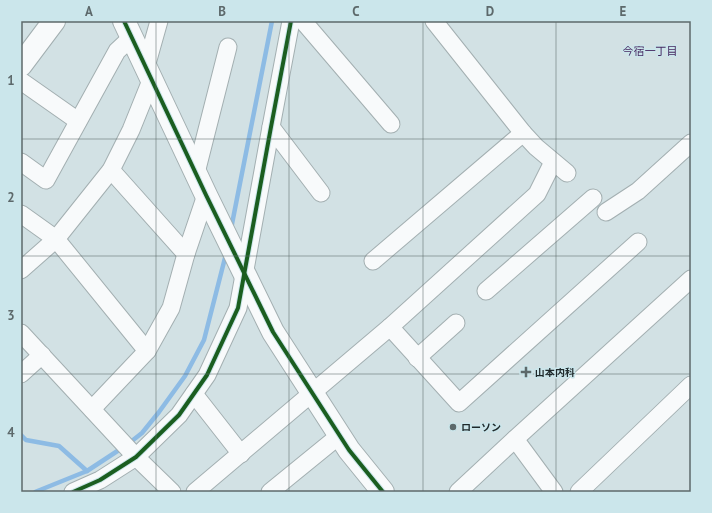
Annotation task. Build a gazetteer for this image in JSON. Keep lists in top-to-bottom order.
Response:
{
  "districts": ["今宿一丁目"],
  "places": {
    "health": ["山本内科"],
    "other": ["ローソン"]
  },
  "grid": {
    "columns": [
      "A",
      "B",
      "C",
      "D",
      "E"
    ],
    "rows": [
      "1",
      "2",
      "3",
      "4"
    ]
  }
}
